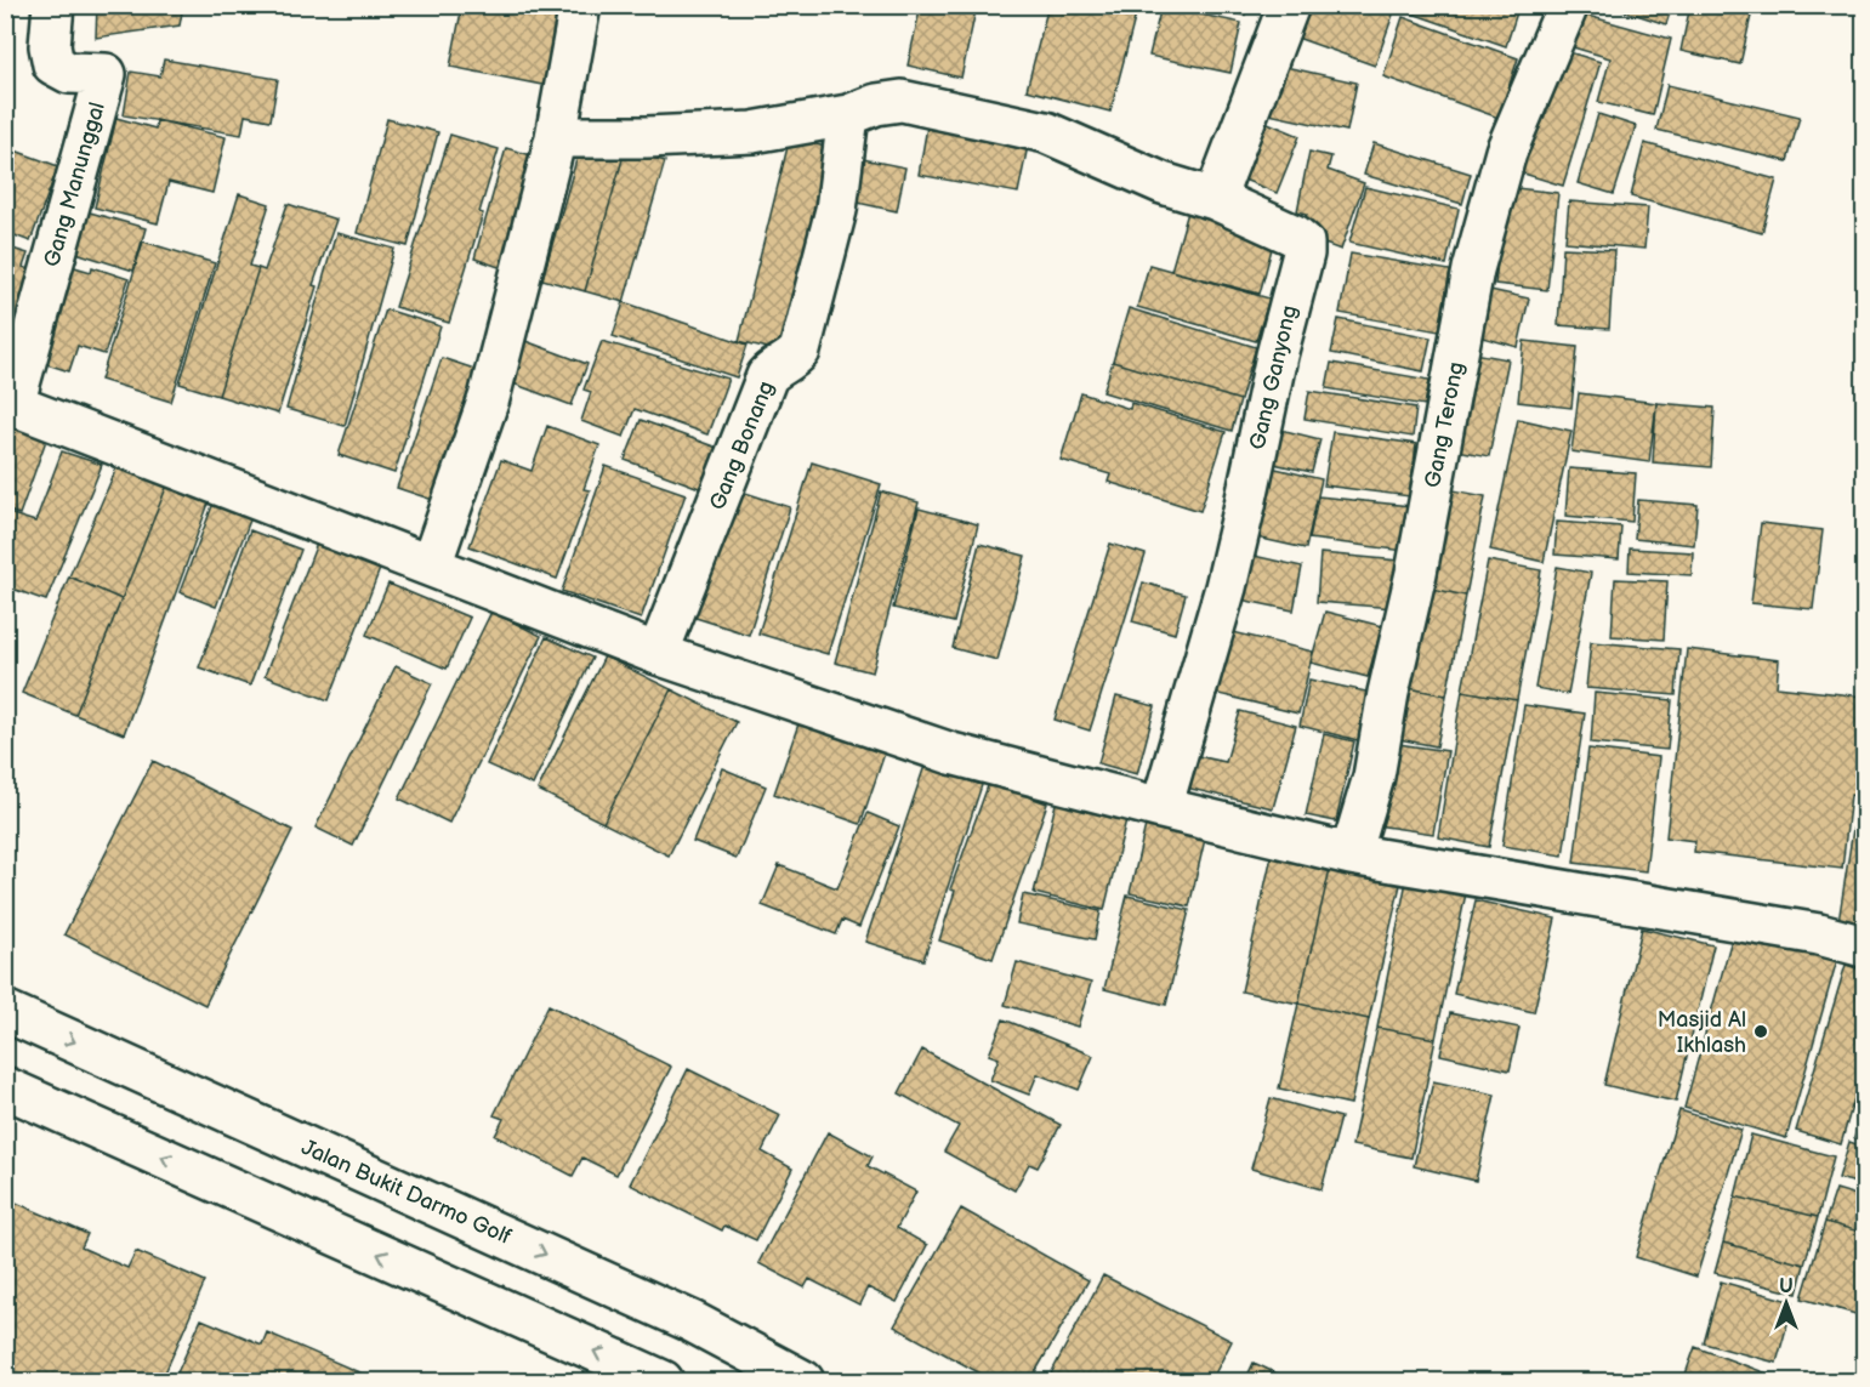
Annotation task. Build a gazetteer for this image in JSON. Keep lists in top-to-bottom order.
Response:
{
  "streets": {
    "street": [
      "Gang Manunggal",
      "Gang Ganyong",
      "Gang Terong",
      "Gang Bonang",
      "Jalan Bukit Darmo Golf"
    ]
  },
  "crossings": [
    ["Gang Ganyong", "Gang Bonang"]
  ],
  "places": ["Masjid Al Ikhlash"],
  "north": "top"
}
